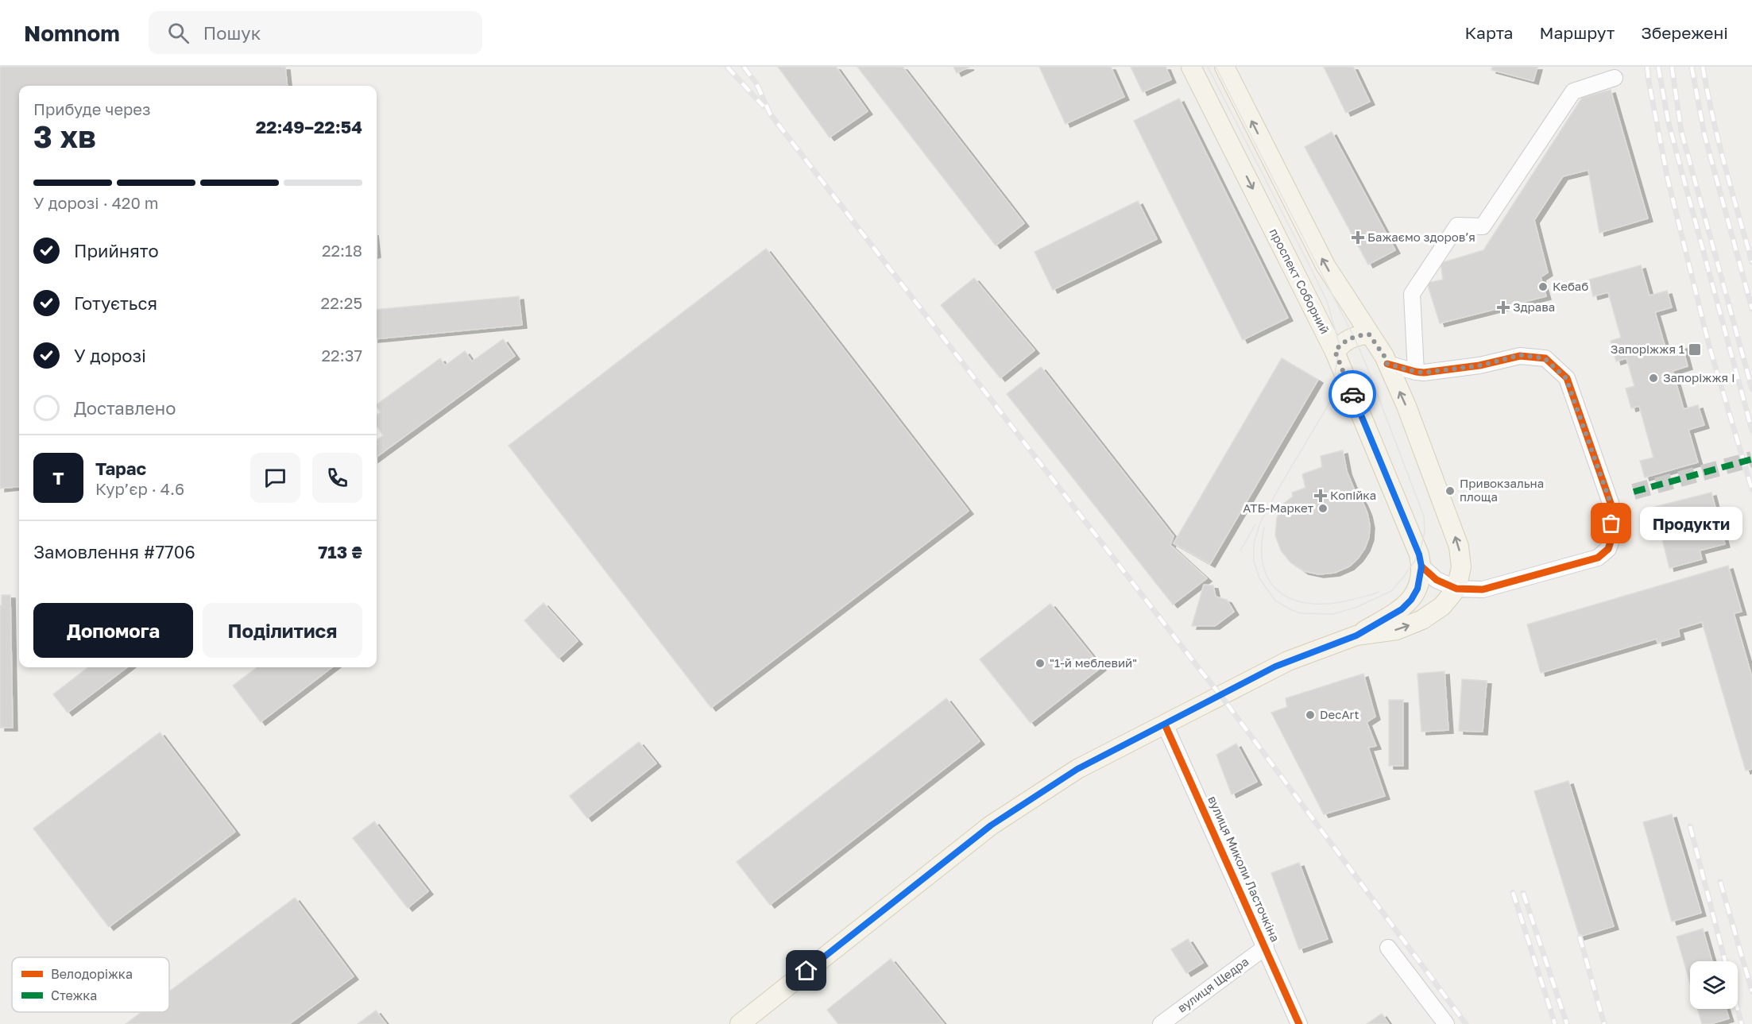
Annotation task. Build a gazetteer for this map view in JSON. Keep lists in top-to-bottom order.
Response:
{
  "streets": {
    "main road": ["проспект Соборний"],
    "street": ["вулиця Миколи Ласточкіна", "вулиця Щедра"]
  },
  "crossings": [
    ["вулиця Миколи Ласточкіна", "вулиця Щедра"]
  ],
  "places": {
    "health": ["Бажаємо здоровʼя", "Здрава", "Копійка"],
    "other": [
      "Кебаб",
      "Запорiжжя I",
      "Привокзальна площа",
      "АТБ-Маркет",
      "Продукти",
      "\"1-й меблевий\"",
      "DecArt"
    ],
    "transit": ["Запоріжжя 1"]
  },
  "legend": ["Велодоріжка", "Стежка"],
  "page": {
    "header": "Nomnom",
    "search": "Пошук",
    "nav": ["Карта", "Маршрут", "Збережені"],
    "heading": ["3 хв", "Прибуде через", "22:49–22:54"],
    "panel": [
      "Тарас",
      "Кур’єр · 4.6",
      "Замовлення #7706",
      "713 ₴"
    ],
    "bar": "У дорозі · 420 m",
    "list": [
      ["Прийнято", "22:18"],
      ["Готується", "22:25"],
      ["У дорозі", "22:37"],
      "Доставлено"
    ],
    "round": "Т",
    "bubble": "Продукти",
    "buttons": ["Допомога", "Поділитися"]
  }
}
